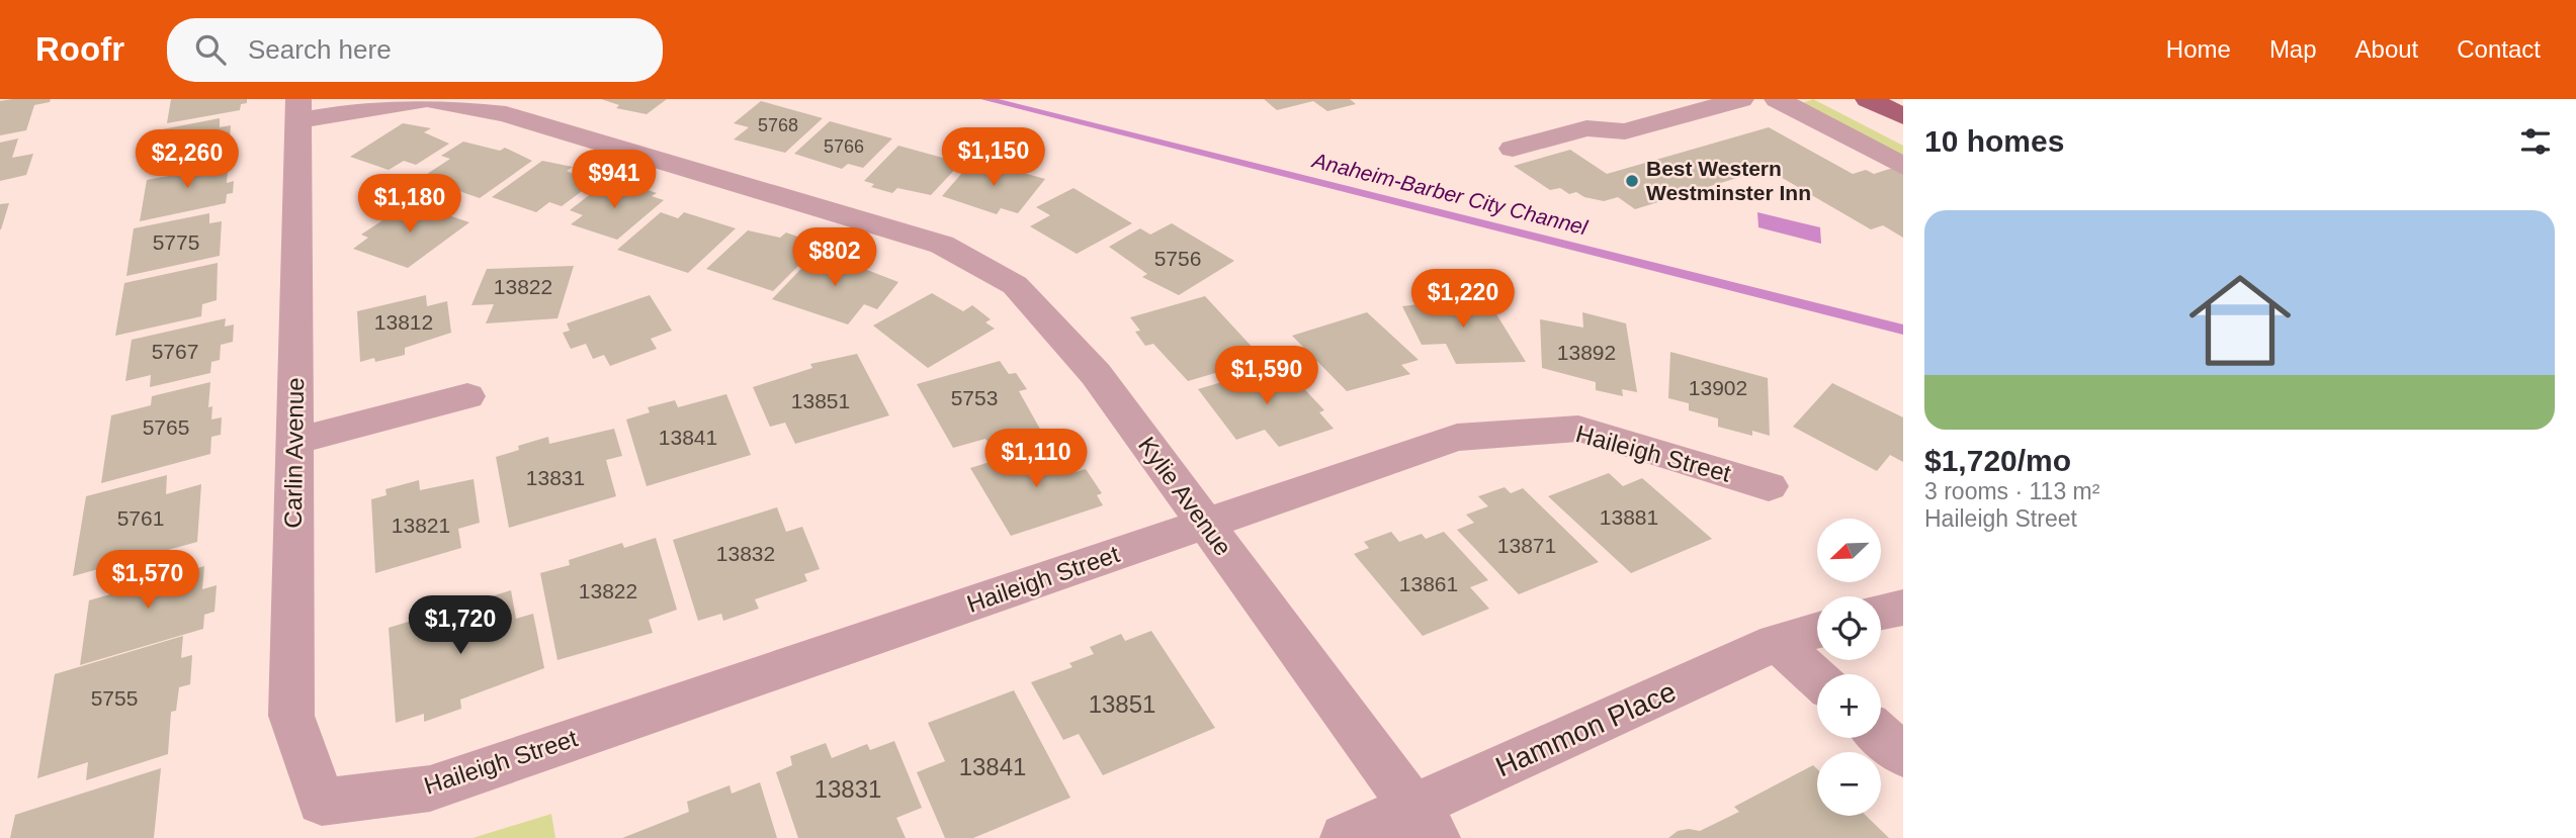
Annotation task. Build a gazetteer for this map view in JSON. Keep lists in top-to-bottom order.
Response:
{
  "streets": {
    "street": [
      "Carlin Avenue",
      "Haileigh Street",
      "Kylie Avenue",
      "Hammon Place"
    ]
  },
  "crossings": [
    ["Carlin Avenue", "Haileigh Street"],
    ["Carlin Avenue", "Kylie Avenue"],
    ["Haileigh Street", "Kylie Avenue"],
    ["Kylie Avenue", "Hammon Place"]
  ],
  "water": ["Anaheim-Barber City Channel"],
  "places": ["Best Western Westminster Inn"],
  "house_numbers": [
    "5768",
    "5766",
    "5775",
    "5756",
    "13822",
    "13812",
    "5767",
    "13892",
    "13902",
    "5753",
    "13851",
    "5765",
    "13841",
    "13831",
    "13881",
    "5761",
    "13821",
    "13871",
    "13832",
    "13861",
    "13822",
    "5755",
    "13851",
    "13841",
    "13831"
  ],
  "north": "bottom left",
  "page": {
    "header": "Roofr",
    "search": "Search here",
    "nav": [
      "Home",
      "Map",
      "About",
      "Contact"
    ],
    "heading": "10 homes",
    "price": [
      "$1,150",
      "$2,260",
      "$941",
      "$1,180",
      "$802",
      "$1,220",
      "$1,590",
      "$1,110",
      "$1,570",
      "$1,720"
    ],
    "list": [
      {
        "name": "$1,720/mo",
        "note": "3 rooms · 113 m² · Haileigh Street"
      }
    ],
    "map_buttons": ["+", "−"]
  }
}
